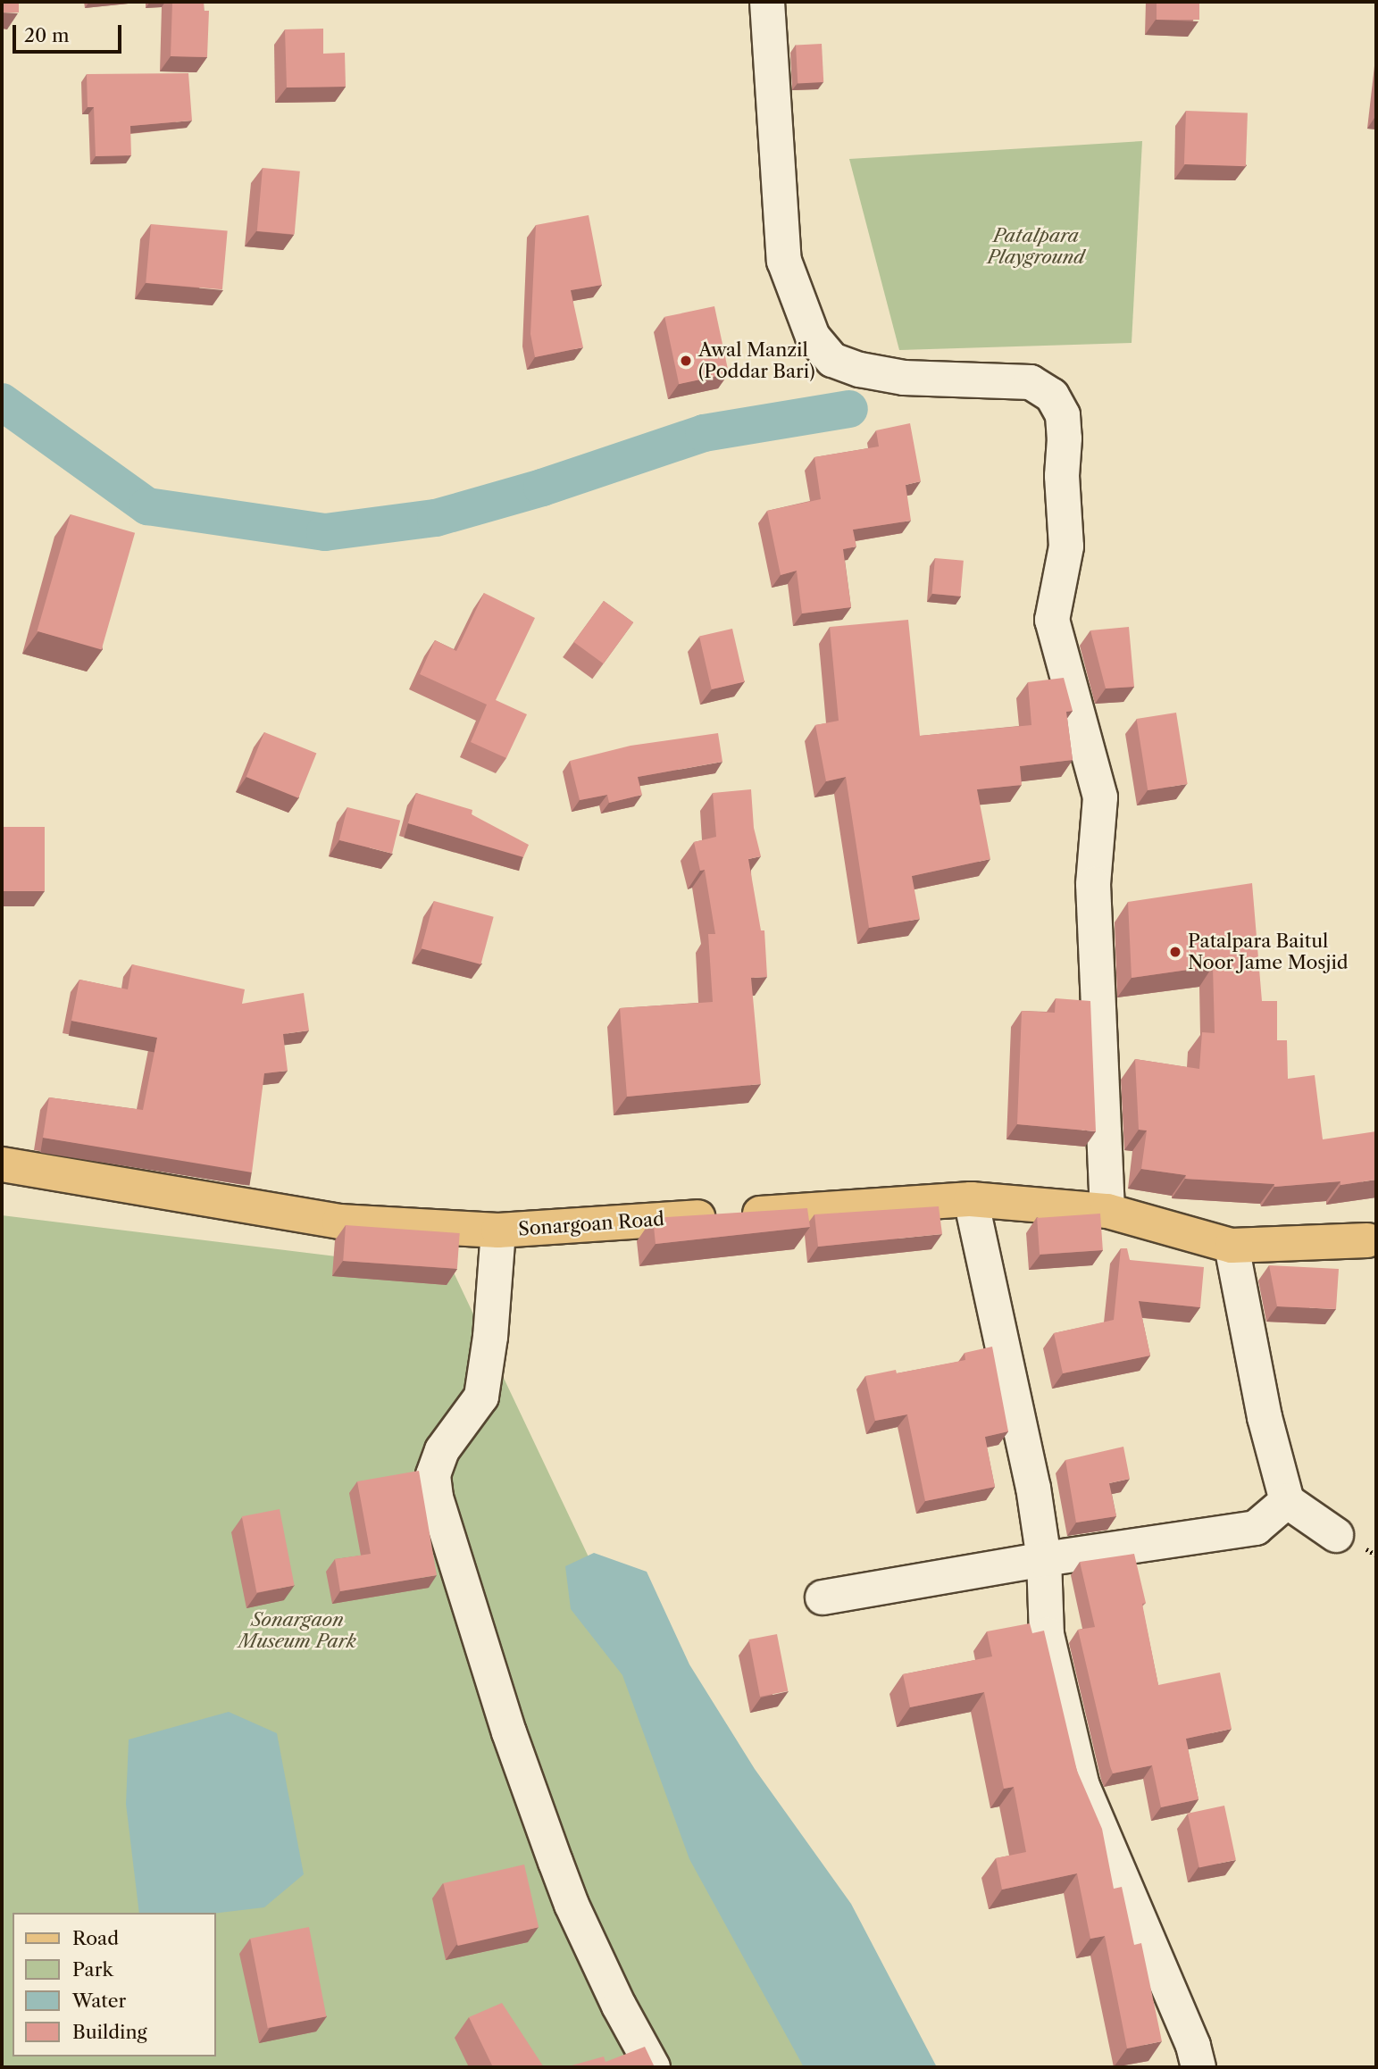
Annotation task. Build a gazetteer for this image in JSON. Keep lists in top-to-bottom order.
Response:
{
  "streets": {
    "main road": ["Sonargoan Road"]
  },
  "parks": ["Patalpara Playground", "Sonargaon Museum Park"],
  "places": ["Awal Manzil (Poddar Bari)", "Patalpara Baitul Noor Jame Mosjid"],
  "legend": [
    "Road",
    "Park",
    "Water",
    "Building"
  ],
  "scale_bar": "20 m"
}
